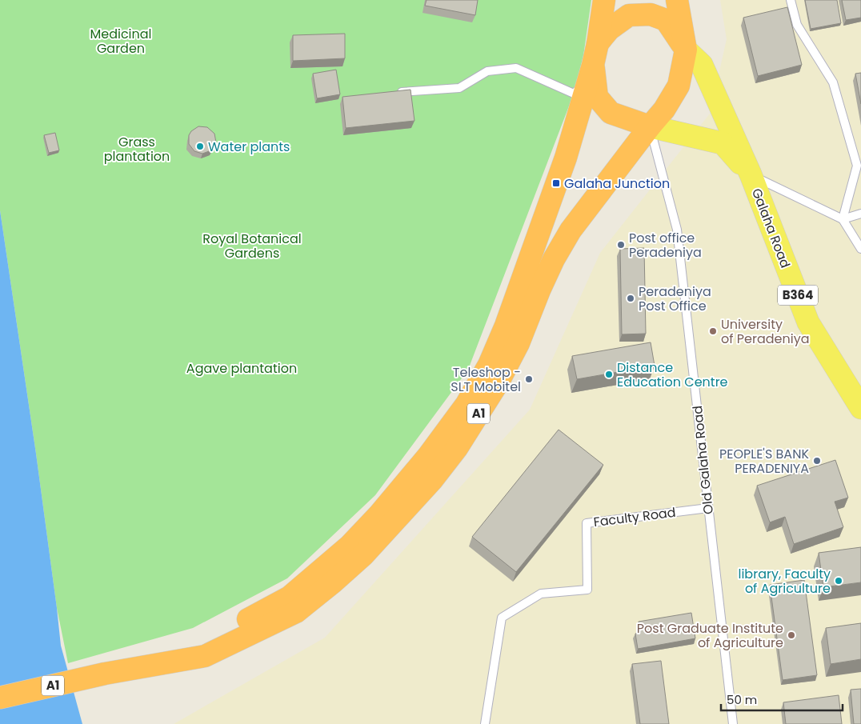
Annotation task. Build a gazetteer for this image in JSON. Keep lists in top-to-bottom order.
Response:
{
  "streets": {
    "highway": ["A1"],
    "main road": ["Galaha Road", "B364"],
    "lane": ["Old Galaha Road", "Faculty Road"]
  },
  "crossings": [
    ["Galaha Road", "A1"],
    ["Galaha Road", "Old Galaha Road"],
    ["A1", "Old Galaha Road"],
    ["Old Galaha Road", "Faculty Road"]
  ],
  "parks": [
    "Medicinal Garden",
    "Grass plantation",
    "Royal Botanical Gardens",
    "Agave plantation"
  ],
  "places": {
    "other": [
      "Water plants",
      "Post office Peradeniya",
      "Peradeniya Post Office",
      "University of Peradeniya",
      "Distance Education Centre",
      "Teleshop - SLT Mobitel",
      "PEOPLE'S BANK PERADENIYA",
      "library, Faculty of Agriculture",
      "Post Graduate Institute of Agriculture"
    ],
    "transit": ["Galaha Junction"]
  },
  "scale_bar": "50 m"
}
